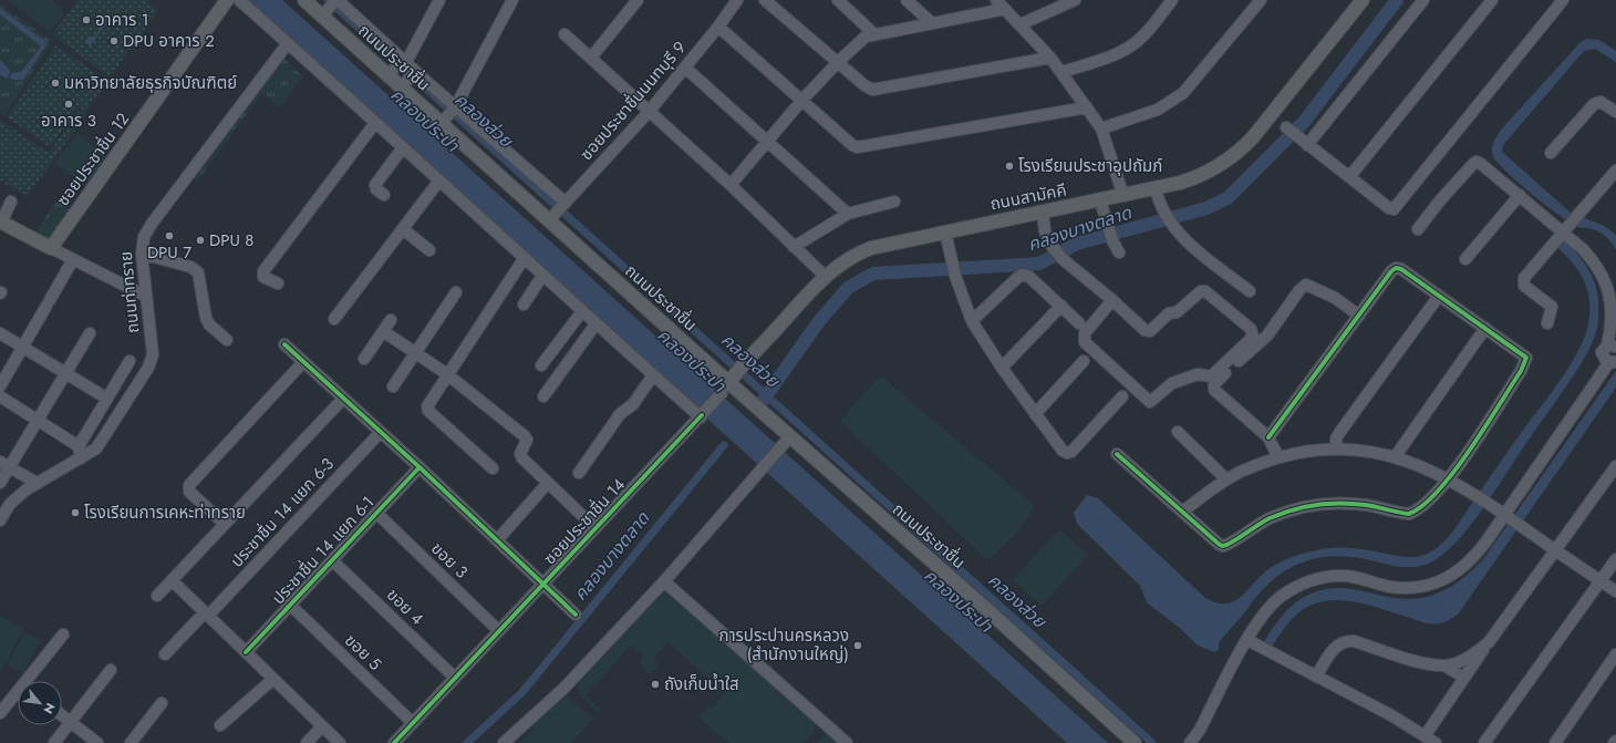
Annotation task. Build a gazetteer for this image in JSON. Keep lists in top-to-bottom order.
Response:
{
  "streets": {
    "main road": ["ถนนประชาชื่น", "ซอยประชาชื่น 12", "ถนนสามัคคี"],
    "street": [
      "ซอยประชาชื่นนนทบุรี 9",
      "ถนนท่าทราย",
      "ประชาชื่น 14 แยก 6-3",
      "ซอยประชาชื่น 14",
      "ประชาชื่น 14 แยก 6-1",
      "ขอย 3",
      "ขอย 4",
      "ฃอย 5"
    ]
  },
  "crossings": [
    ["ถนนประชาชื่น", "ซอยประชาชื่นนนทบุรี 9"],
    ["ถนนประชาชื่น", "ถนนสามัคคี"],
    ["ถนนประชาชื่น", "ซอยประชาชื่น 14"],
    ["ถนนสามัคคี", "ซอยประชาชื่น 14"],
    ["ซอยประชาชื่น 14", "ขอย 3"],
    ["ซอยประชาชื่น 14", "ขอย 4"],
    ["ซอยประชาชื่น 14", "ฃอย 5"],
    ["ประชาชื่น 14 แยก 6-1", "ขอย 3"],
    ["ประชาชื่น 14 แยก 6-1", "ขอย 4"],
    ["ประชาชื่น 14 แยก 6-1", "ฃอย 5"]
  ],
  "water": ["คลองประปา", "คลองส่วย", "คลองบางตลาด"],
  "places": [
    "อาคาร 1",
    "DPU อาคาร 2",
    "มหาวิทยาลัยธุรกิจบัณฑิตย์",
    "อาคาร 3",
    "โรงเรียนประชาอุปถัมภ์",
    "DPU 7",
    "DPU 8",
    "โรงเรียนการเคหะท่าทราย",
    "การประปานครหลวง (สำนักงานใหญ่)",
    "ถังเก็บน้ำใส"
  ],
  "north": "bottom right"
}
